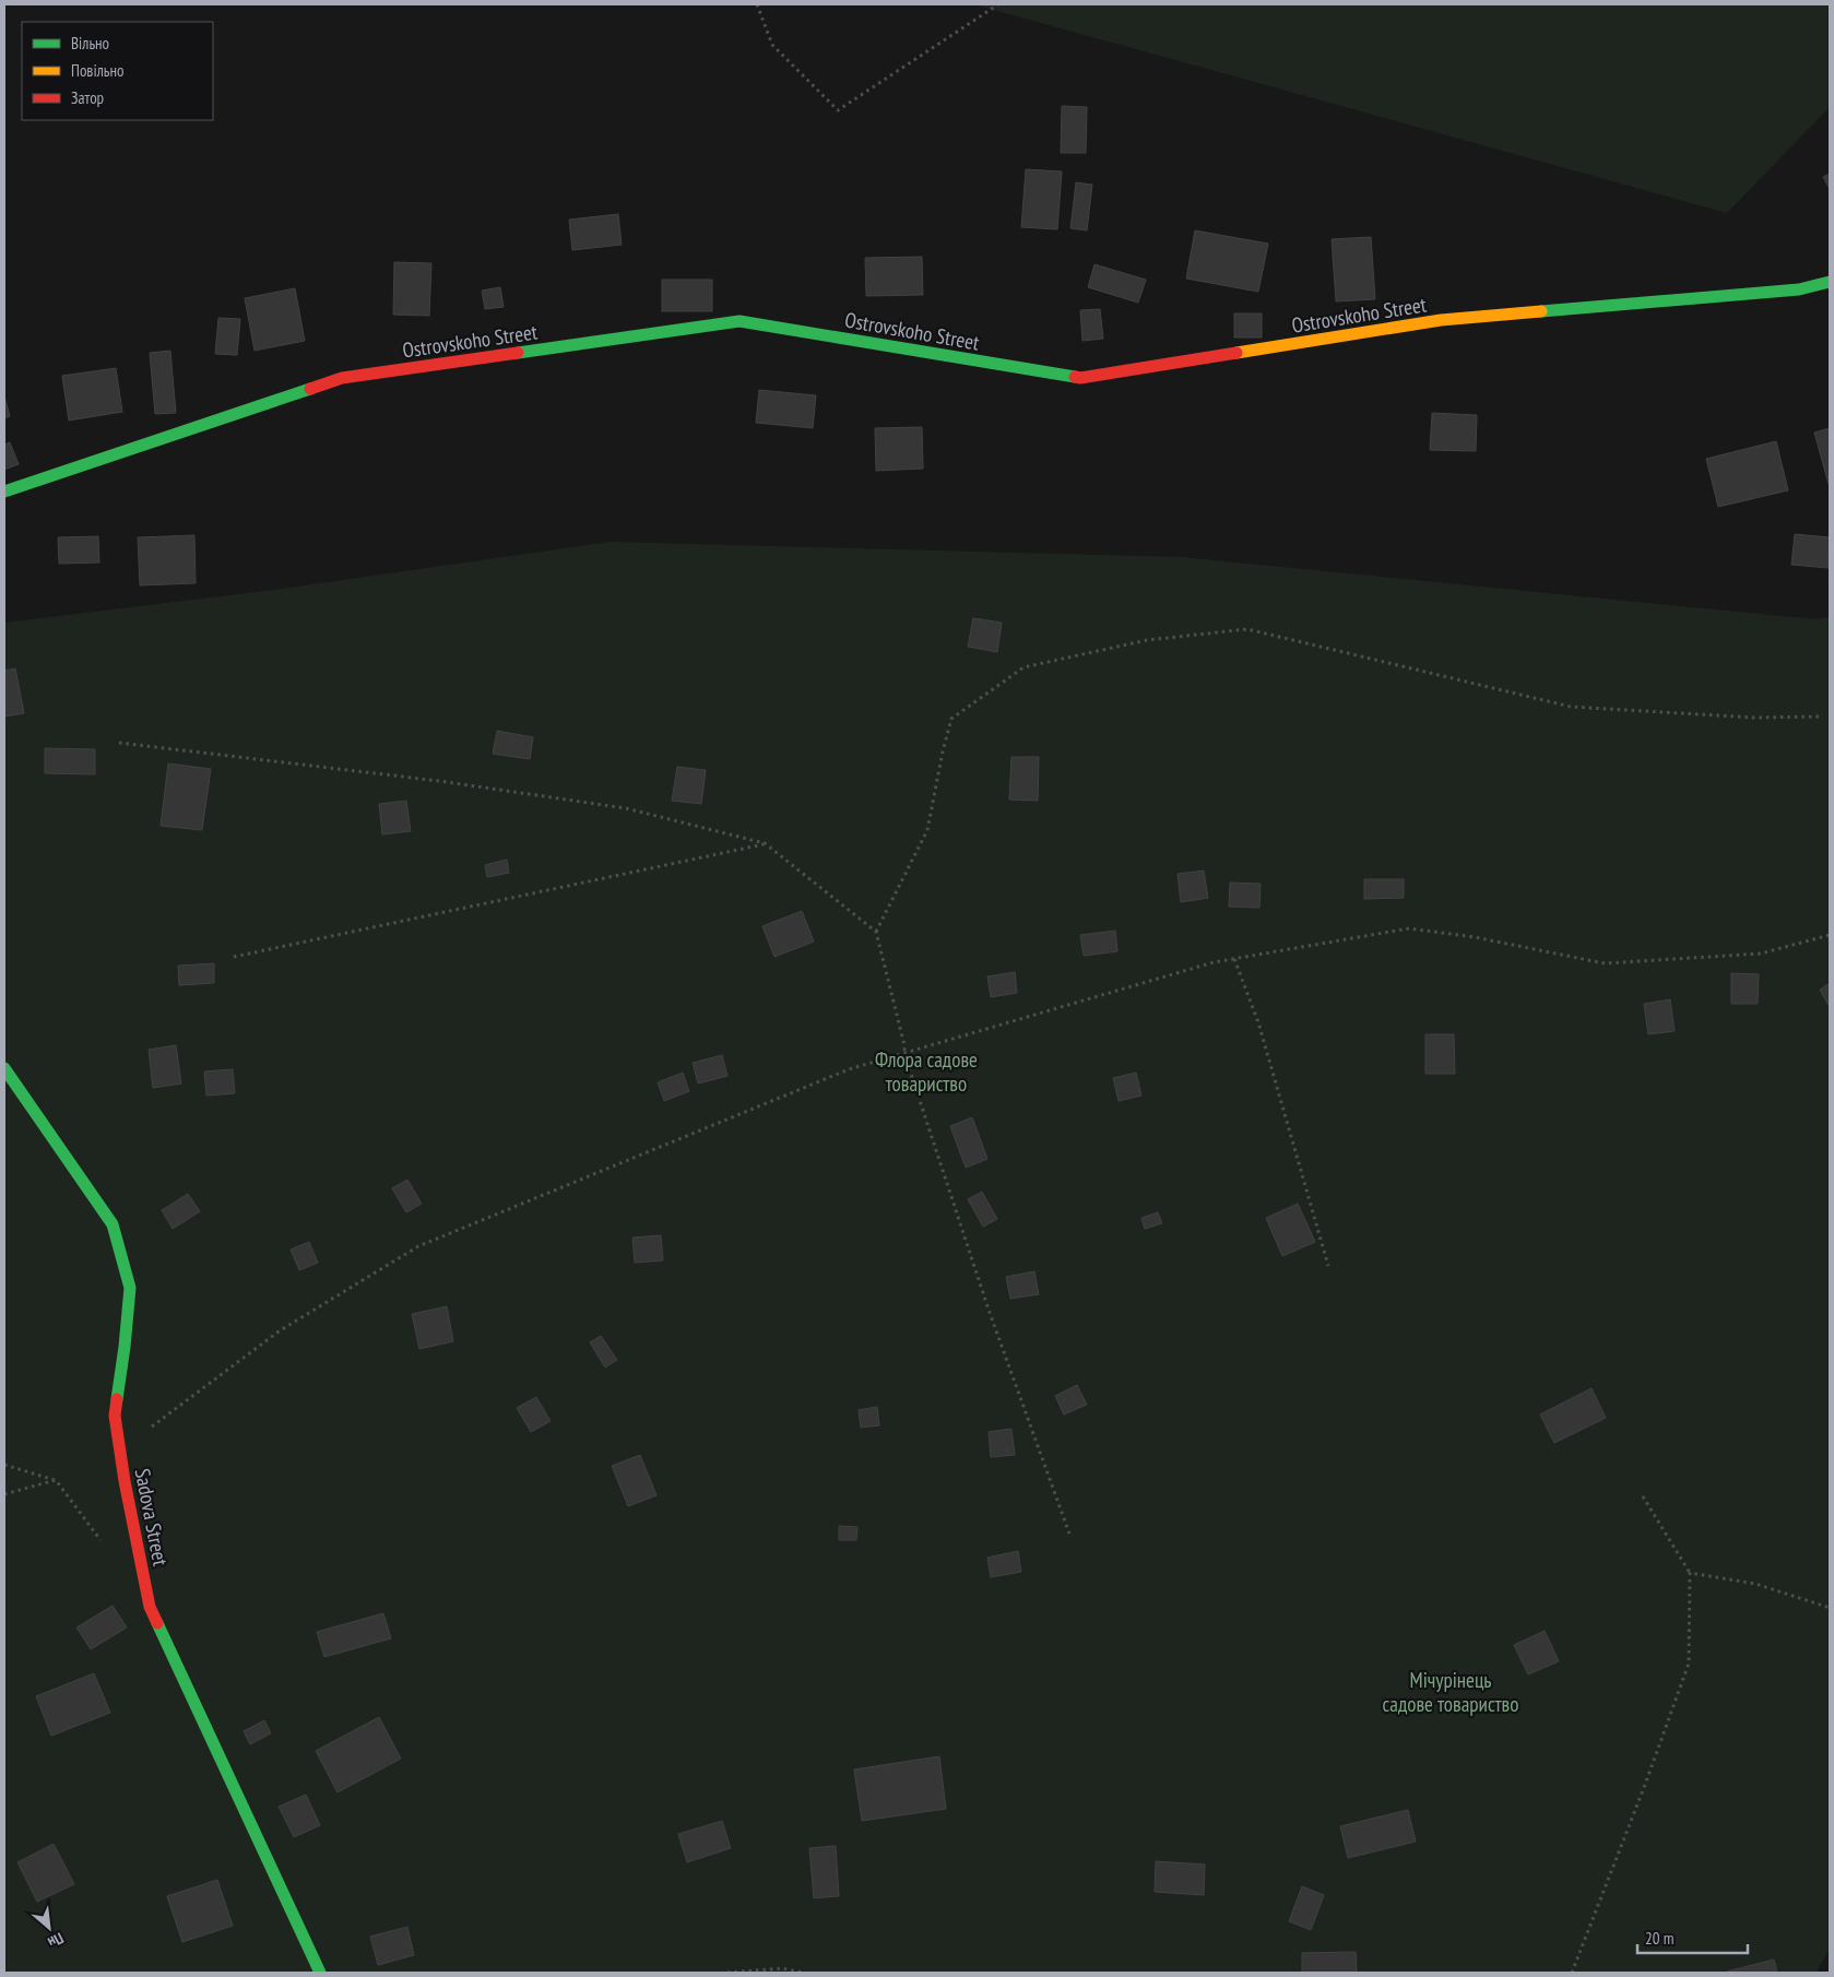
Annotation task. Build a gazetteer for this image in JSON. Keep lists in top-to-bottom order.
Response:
{
  "streets": {
    "street": ["Ostrovskoho Street", "Sadova Street"]
  },
  "parks": ["Флора садове товариство", "Мічурінець садове товариство"],
  "legend": ["Вільно", "Повільно", "Затор"],
  "scale_bar": "20 m",
  "north": "bottom right"
}
